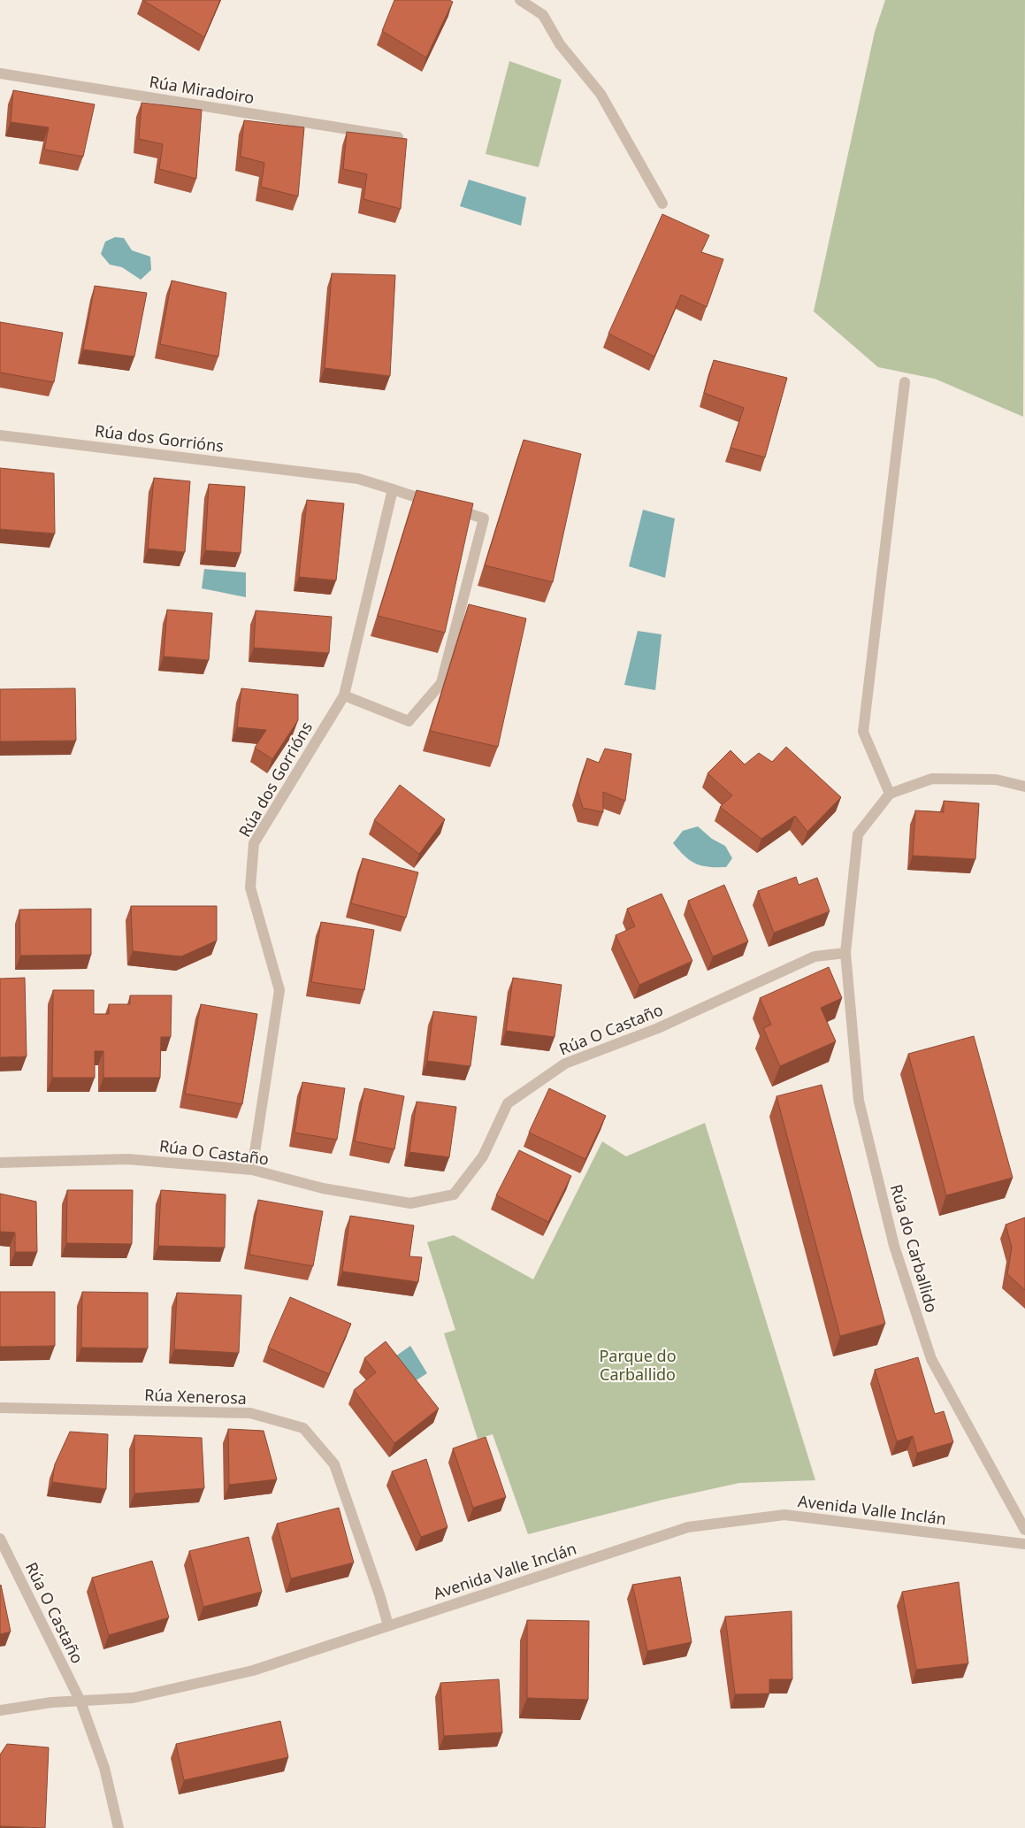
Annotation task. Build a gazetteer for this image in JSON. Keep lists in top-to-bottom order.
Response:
{
  "streets": {
    "street": [
      "Rúa Miradoiro",
      "Rúa dos Gorrións",
      "Rúa O Castaño",
      "Rúa do Carballido",
      "Rúa Xenerosa",
      "Avenida Valle Inclán"
    ]
  },
  "crossings": [
    ["Rúa dos Gorrións", "Rúa O Castaño"],
    ["Rúa O Castaño", "Rúa do Carballido"],
    ["Rúa O Castaño", "Avenida Valle Inclán"],
    ["Rúa Xenerosa", "Avenida Valle Inclán"]
  ],
  "parks": ["Parque do Carballido"]
}
